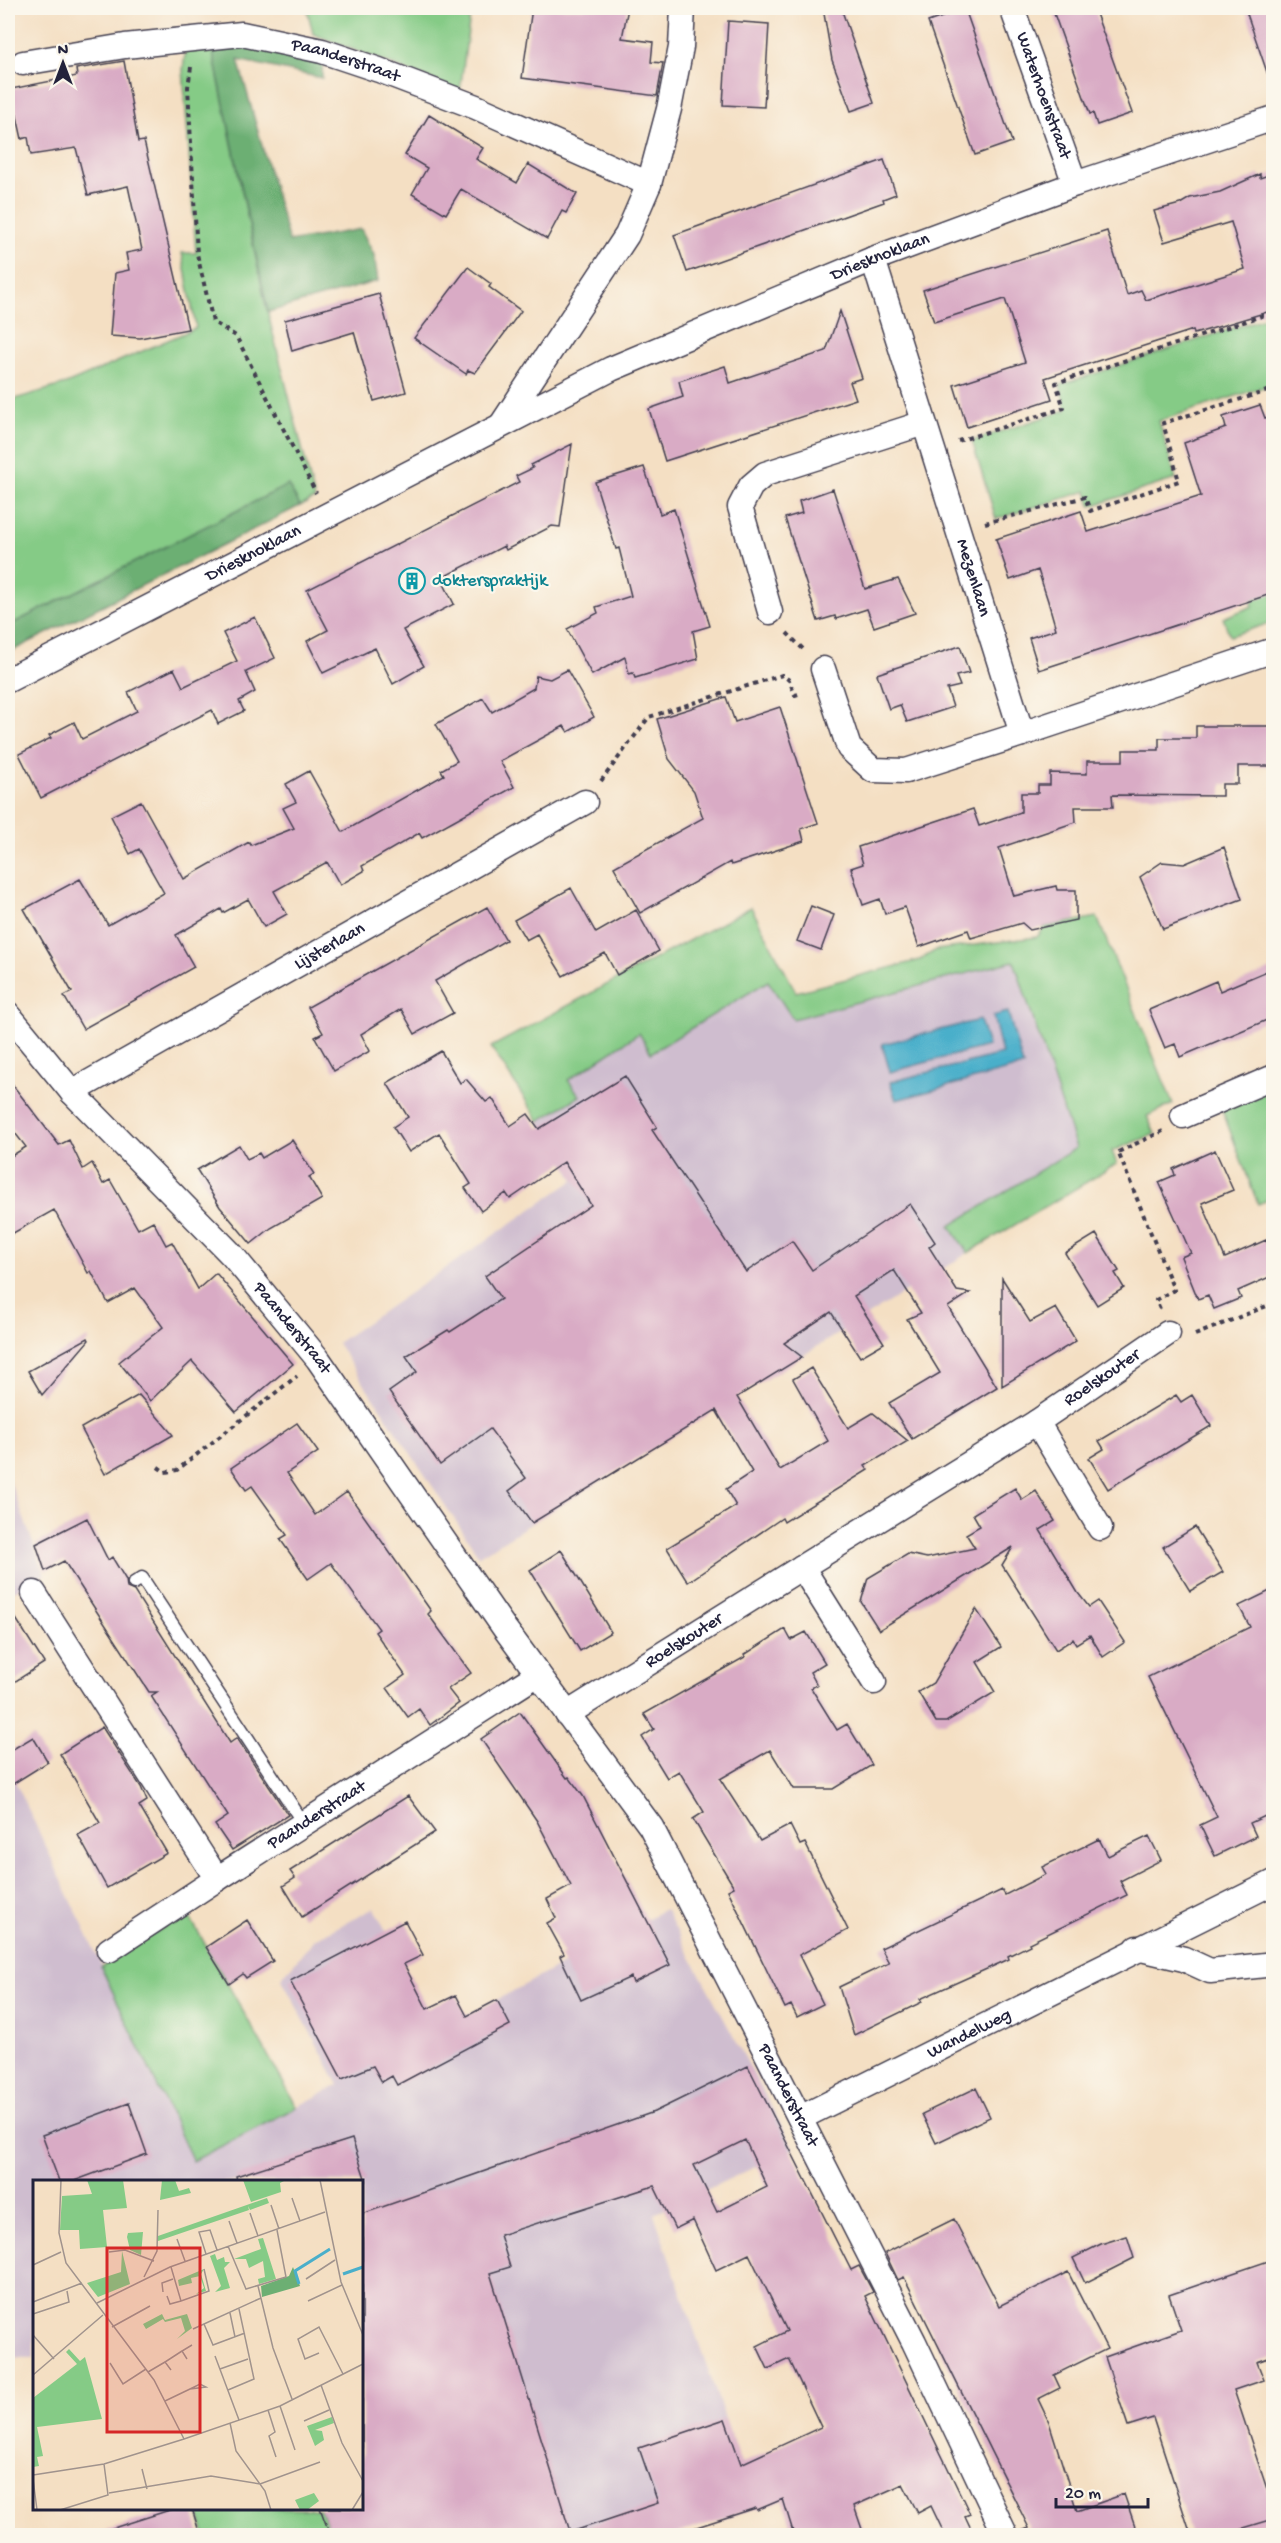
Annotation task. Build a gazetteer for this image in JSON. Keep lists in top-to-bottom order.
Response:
{
  "streets": {
    "street": [
      "Paanderstraat",
      "Waterhoenstraat",
      "Driesknoklaan",
      "Mezenlaan",
      "Lijsterlaan",
      "Roelskouter",
      "Wandelweg"
    ]
  },
  "crossings": [
    ["Paanderstraat", "Driesknoklaan"],
    ["Paanderstraat", "Lijsterlaan"],
    ["Paanderstraat", "Roelskouter"],
    ["Paanderstraat", "Wandelweg"],
    ["Waterhoenstraat", "Driesknoklaan"],
    ["Driesknoklaan", "Mezenlaan"]
  ],
  "places": {
    "building": ["dokterspraktijk"]
  },
  "scale_bar": "20 m",
  "north": "top"
}
